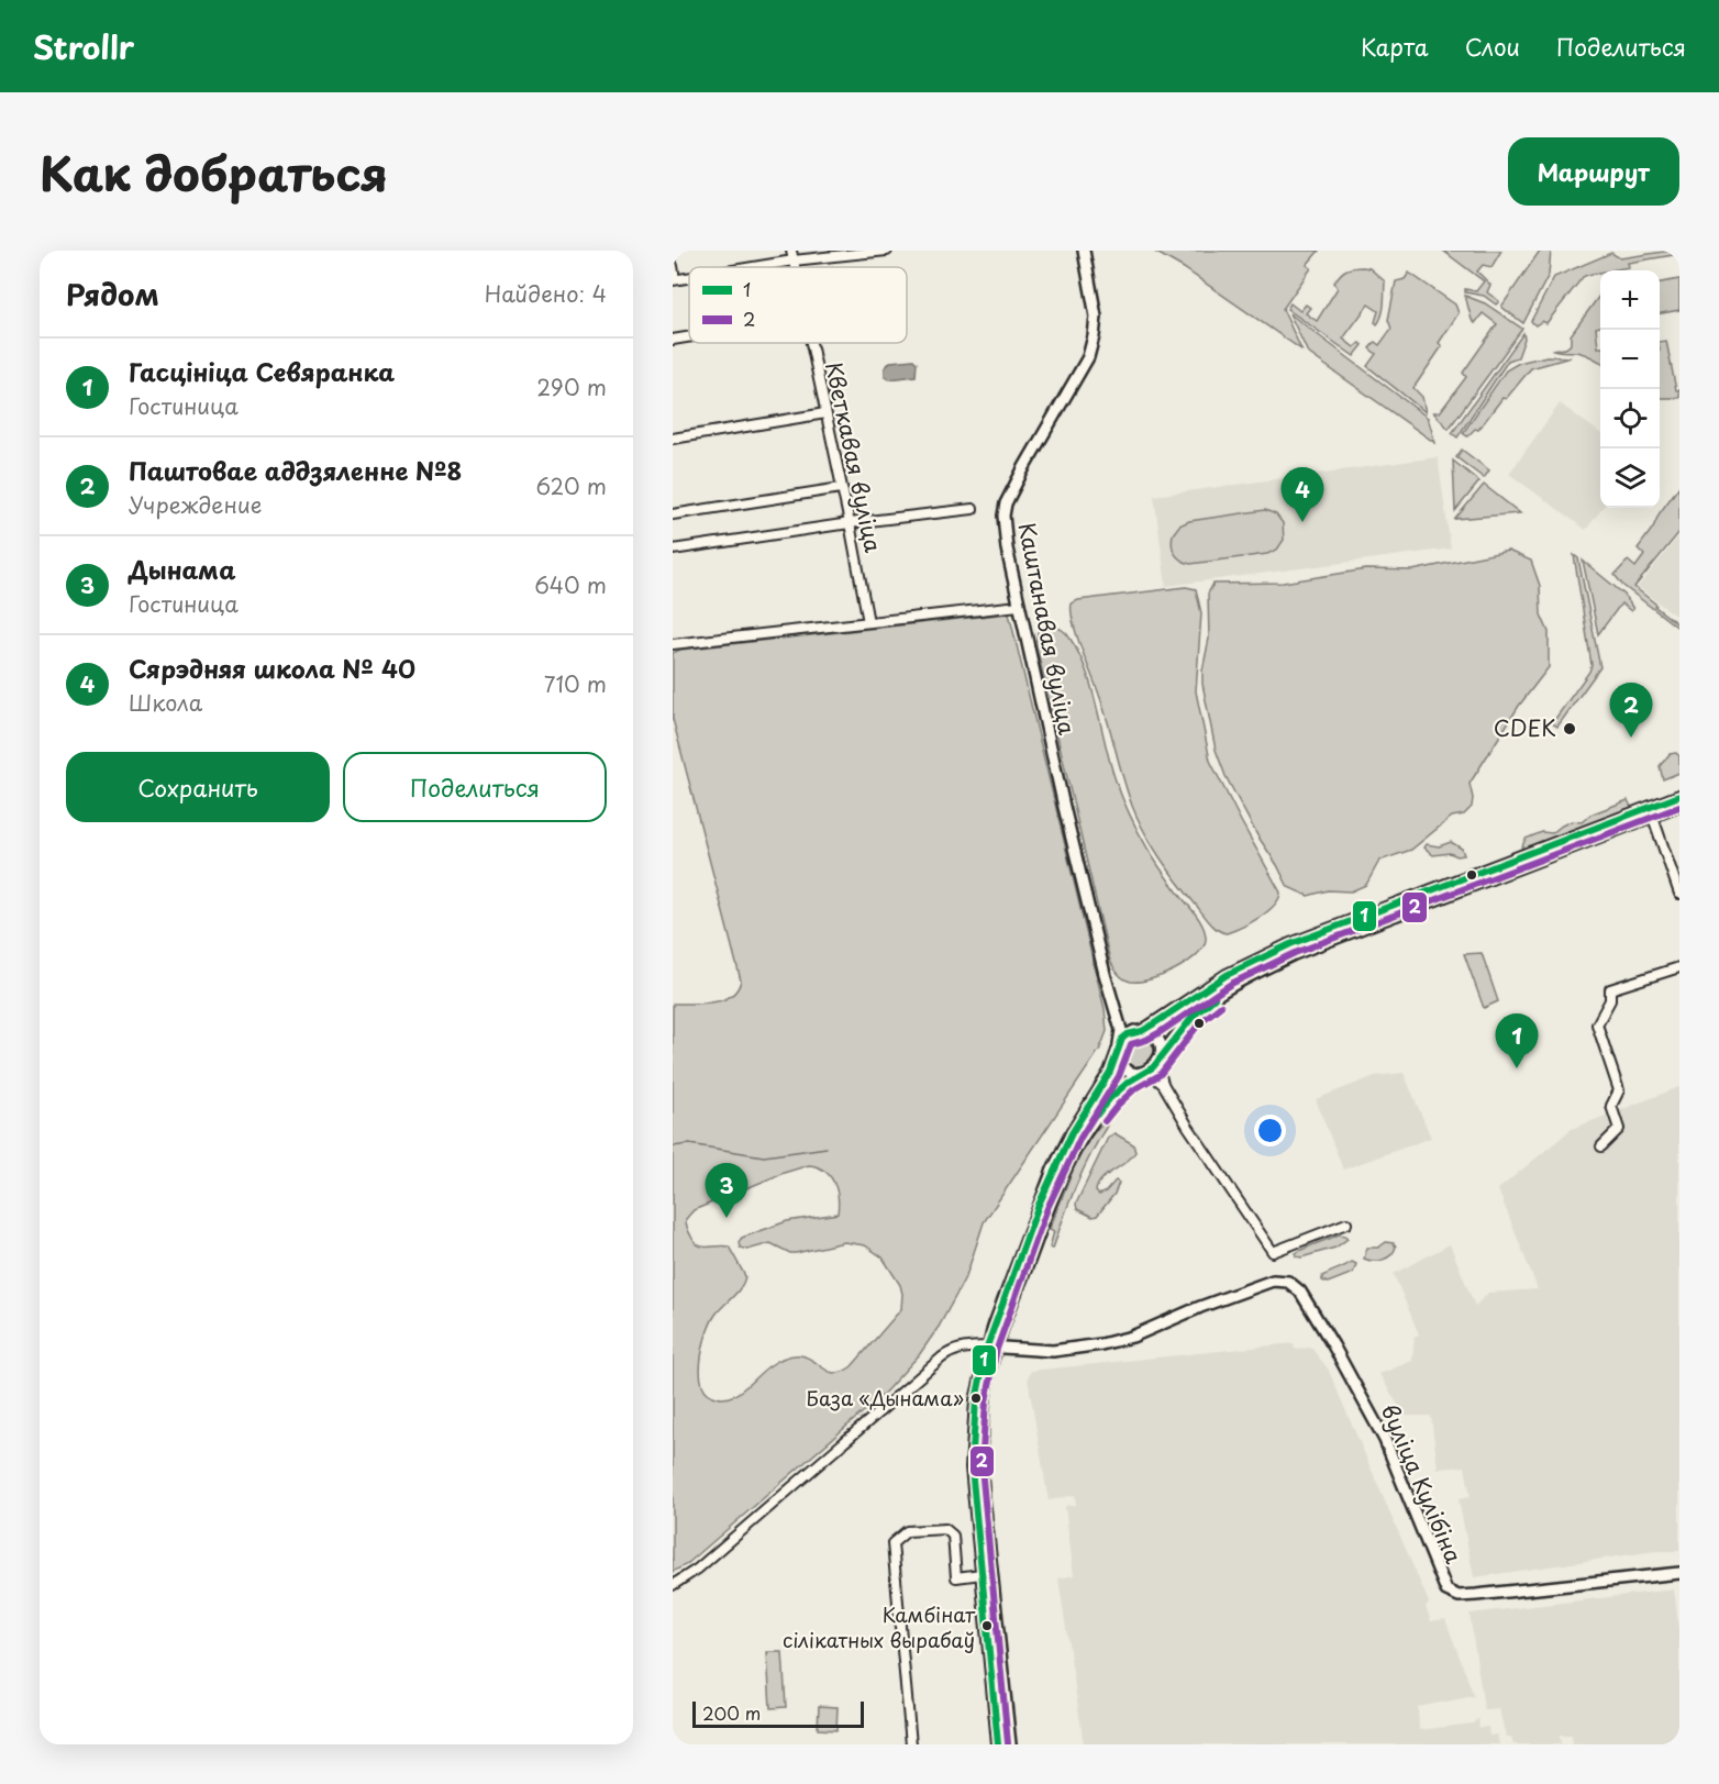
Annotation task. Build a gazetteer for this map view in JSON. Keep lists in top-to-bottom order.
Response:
{
  "streets": {
    "main road": ["Каштанавая вуліца", "вуліца Кулібіна"],
    "street": ["Кветкавая вуліца"]
  },
  "places": ["CDEK", "База «Дынама»", "Камбінат сілікатных вырабаў"],
  "lines": ["transit line 1", "transit line 2"],
  "legend": ["1", "2"],
  "scale_bar": "200 m",
  "page": {
    "header": "Strollr",
    "nav": ["Карта", "Слои", "Поделиться"],
    "title": "Как добраться",
    "buttons": [
      "Маршрут",
      ["Сохранить", "Поделиться"]
    ],
    "heading": ["Рядом", "Найдено: 4"],
    "map_buttons": ["+", "−"],
    "list": [
      {
        "mark": "1",
        "name": "Гасцініца Севяранка",
        "note": "Гостиница",
        "value": "290 m"
      },
      {
        "mark": "2",
        "name": "Паштовае аддзяленне №8",
        "note": "Учреждение",
        "value": "620 m"
      },
      {
        "mark": "3",
        "name": "Дынама",
        "note": "Гостиница",
        "value": "640 m"
      },
      {
        "mark": "4",
        "name": "Сярэдняя школа № 40",
        "note": "Школа",
        "value": "710 m"
      }
    ],
    "pins": [
      "4",
      "2",
      "1",
      "3"
    ],
    "scale": "200 m"
  }
}
